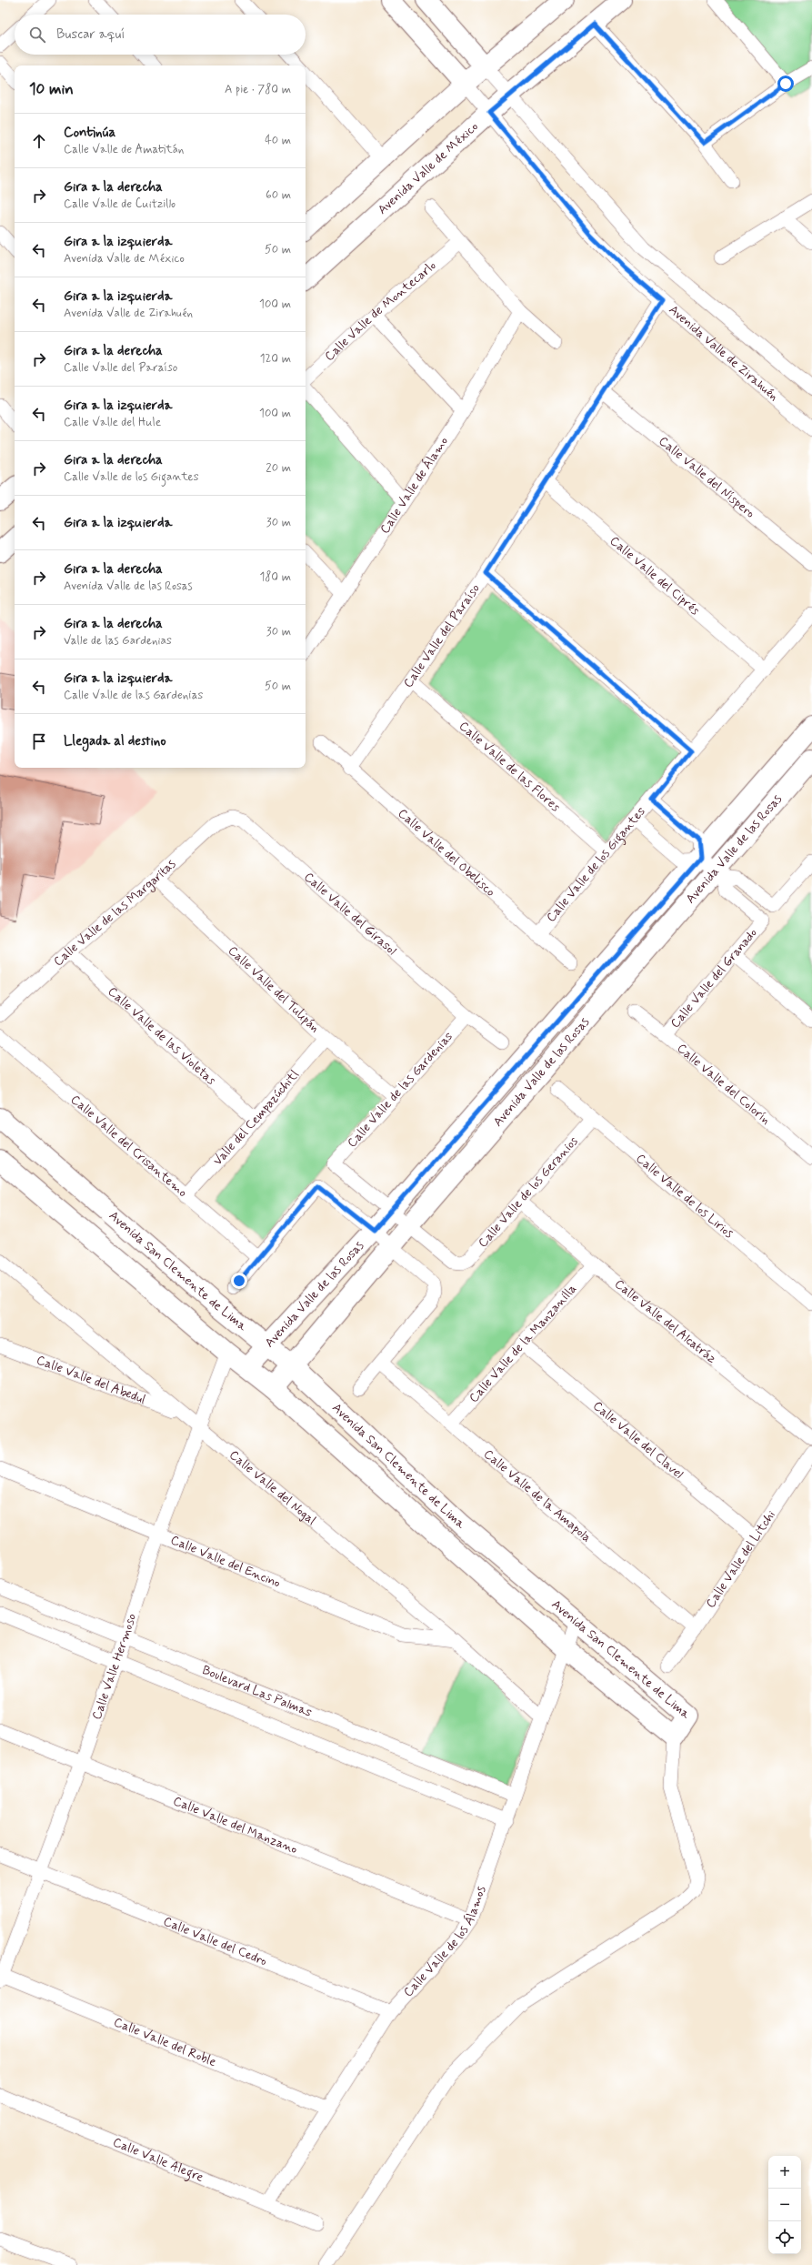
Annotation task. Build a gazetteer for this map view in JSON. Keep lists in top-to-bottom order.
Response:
{
  "streets": {
    "street": [
      "Avenida Valle de México",
      "Calle Valle de Montecarlo",
      "Avenida Valle de Zirahuén",
      "Calle Valle del Níspero",
      "Calle Valle de Álamo",
      "Calle Valle del Ciprés",
      "Calle Valle del Paraíso",
      "Calle Valle de las Flores",
      "Avenida Valle de las Rosas",
      "Calle Valle del Obelisco",
      "Calle Valle de los Gigantes",
      "Calle Valle de las Margaritas",
      "Calle Valle del Girasol",
      "Calle Valle del Granado",
      "Calle Valle del Tulipán",
      "Calle Valle de las Violetas",
      "Calle Valle del Colorín",
      "Calle Valle de las Gardenias",
      "Valle del Cempazúchitl",
      "Calle Valle del Crisantemo",
      "Calle Valle de los Geranios",
      "Calle Valle de los Lirios",
      "Avenida San Clemente de Lima",
      "Calle Valle del Alcatráz",
      "Calle Valle de la Manzanilla",
      "Calle Valle del Abedul",
      "Calle Valle del Clavel",
      "Calle Valle del Nogal",
      "Calle Valle de la Amapola",
      "Calle Valle del Litchi",
      "Calle Valle del Encino",
      "Calle Valle Hermoso",
      "Boulevard Las Palmas",
      "Calle Valle del Manzano",
      "Calle Valle de los Álamos",
      "Calle Valle del Cedro",
      "Calle Valle del Roble",
      "Calle Valle Alegre"
    ]
  },
  "crossings": [
    ["Avenida Valle de México", "Avenida Valle de Zirahuén"],
    ["Avenida Valle de Zirahuén", "Calle Valle del Paraíso"],
    ["Calle Valle del Níspero", "Calle Valle del Paraíso"],
    ["Calle Valle del Ciprés", "Calle Valle del Paraíso"],
    ["Calle Valle del Ciprés", "Calle Valle de los Gigantes"],
    ["Calle Valle del Paraíso", "Calle Valle de las Flores"],
    ["Calle Valle del Paraíso", "Calle Valle del Obelisco"],
    ["Calle Valle de las Flores", "Calle Valle de los Gigantes"],
    ["Avenida Valle de las Rosas", "Calle Valle del Granado"],
    ["Avenida Valle de las Rosas", "Calle Valle de las Gardenias"],
    ["Avenida Valle de las Rosas", "Calle Valle de los Geranios"],
    ["Avenida Valle de las Rosas", "Avenida San Clemente de Lima"],
    ["Calle Valle del Obelisco", "Calle Valle de los Gigantes"],
    ["Calle Valle de las Margaritas", "Calle Valle del Girasol"],
    ["Calle Valle de las Margaritas", "Calle Valle del Tulipán"],
    ["Calle Valle de las Margaritas", "Calle Valle de las Violetas"],
    ["Calle Valle del Girasol", "Calle Valle de las Gardenias"],
    ["Calle Valle del Granado", "Calle Valle del Colorín"],
    ["Calle Valle del Tulipán", "Calle Valle de las Gardenias"],
    ["Calle Valle del Tulipán", "Valle del Cempazúchitl"],
    ["Calle Valle de las Violetas", "Valle del Cempazúchitl"],
    ["Valle del Cempazúchitl", "Calle Valle del Crisantemo"],
    ["Calle Valle de los Geranios", "Calle Valle de los Lirios"],
    ["Calle Valle de los Geranios", "Calle Valle del Alcatráz"],
    ["Avenida San Clemente de Lima", "Calle Valle Hermoso"],
    ["Avenida San Clemente de Lima", "Calle Valle de los Álamos"],
    ["Calle Valle del Alcatráz", "Calle Valle de la Manzanilla"],
    ["Calle Valle de la Manzanilla", "Calle Valle del Clavel"],
    ["Calle Valle de la Manzanilla", "Calle Valle de la Amapola"],
    ["Calle Valle del Abedul", "Calle Valle del Nogal"],
    ["Calle Valle del Clavel", "Calle Valle del Litchi"],
    ["Calle Valle del Nogal", "Calle Valle del Encino"],
    ["Calle Valle del Nogal", "Calle Valle Hermoso"],
    ["Calle Valle del Nogal", "Calle Valle de los Álamos"],
    ["Calle Valle de la Amapola", "Calle Valle del Litchi"],
    ["Calle Valle del Encino", "Calle Valle Hermoso"],
    ["Calle Valle Hermoso", "Boulevard Las Palmas"],
    ["Calle Valle Hermoso", "Calle Valle del Manzano"],
    ["Calle Valle Hermoso", "Calle Valle del Cedro"],
    ["Calle Valle Hermoso", "Calle Valle del Roble"],
    ["Boulevard Las Palmas", "Calle Valle de los Álamos"],
    ["Calle Valle del Manzano", "Calle Valle de los Álamos"],
    ["Calle Valle de los Álamos", "Calle Valle del Cedro"],
    ["Calle Valle de los Álamos", "Calle Valle del Roble"],
    ["Calle Valle de los Álamos", "Calle Valle Alegre"]
  ],
  "page": {
    "search": "Buscar aquí",
    "heading": ["10 min", "A pie · 780 m"],
    "list": [
      ["Continúa", "Calle Valle de Amatitán", "40 m"],
      ["Gira a la derecha", "Calle Valle de Cuitzillo", "60 m"],
      ["Gira a la izquierda", "Avenida Valle de México", "50 m"],
      ["Gira a la izquierda", "Avenida Valle de Zirahuén", "100 m"],
      ["Gira a la derecha", "Calle Valle del Paraíso", "120 m"],
      ["Gira a la izquierda", "Calle Valle del Hule", "100 m"],
      ["Gira a la derecha", "Calle Valle de los Gigantes", "20 m"],
      ["Gira a la izquierda", "30 m"],
      ["Gira a la derecha", "Avenida Valle de las Rosas", "180 m"],
      ["Gira a la derecha", "Valle de las Gardenias", "30 m"],
      ["Gira a la izquierda", "Calle Valle de las Gardenias", "50 m"],
      "Llegada al destino"
    ],
    "map_buttons": ["+", "−"]
  }
}
